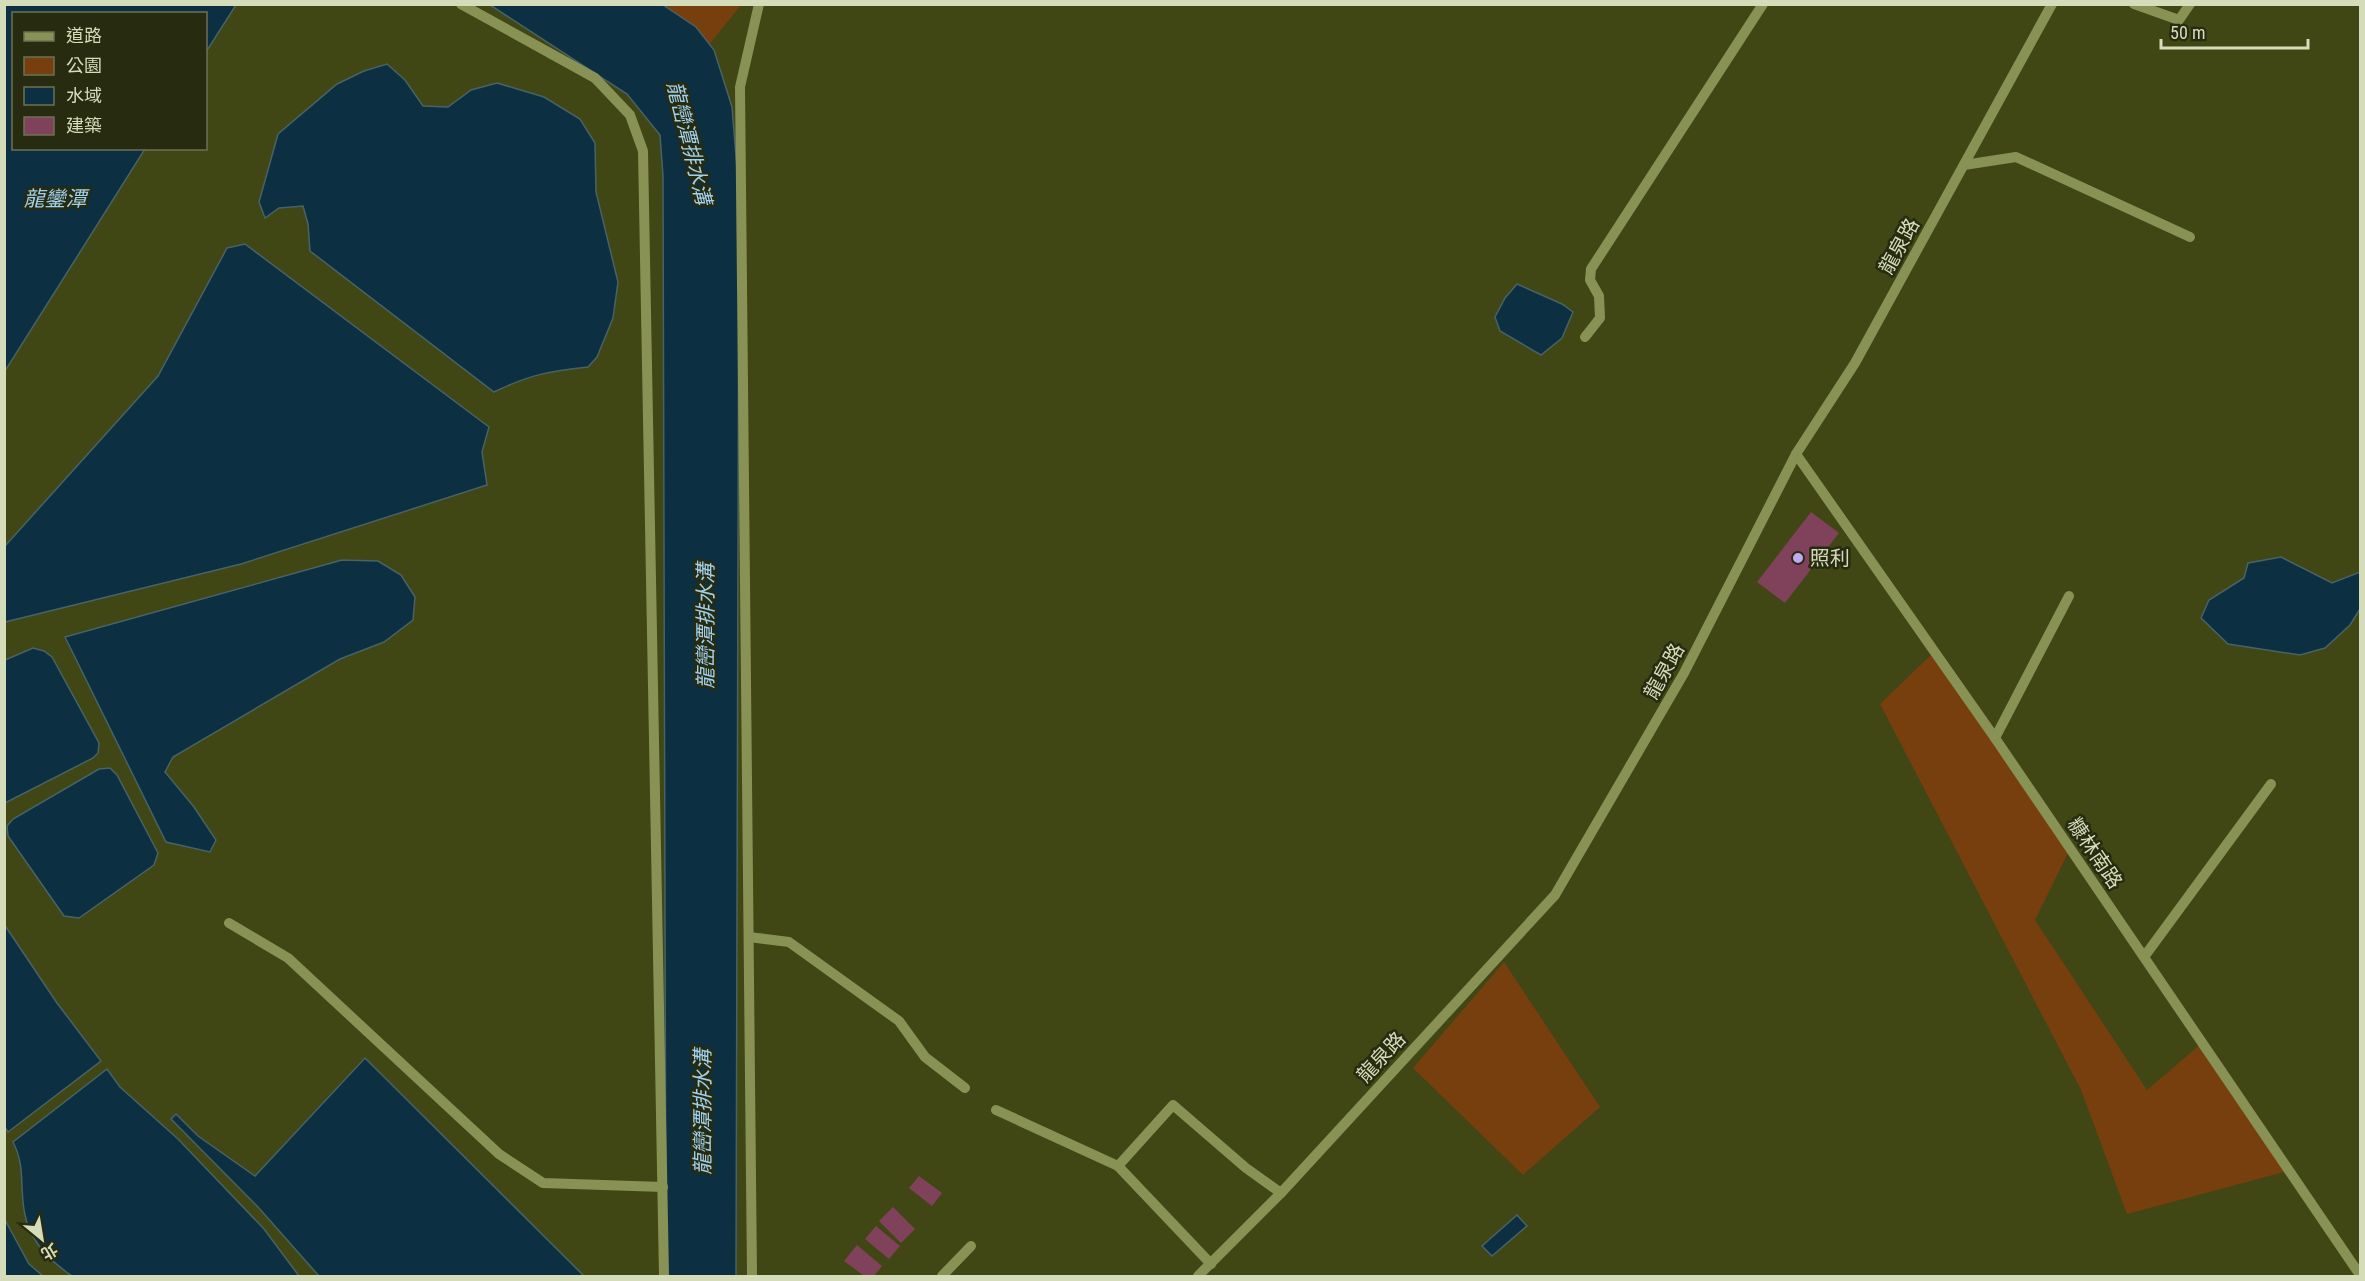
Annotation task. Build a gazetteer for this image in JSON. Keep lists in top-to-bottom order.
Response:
{
  "streets": {
    "street": ["龍泉路", "糠林南路"]
  },
  "crossings": [
    ["龍泉路", "糠林南路"]
  ],
  "water": ["龍巒潭排水溝", "龍鑾潭"],
  "places": ["照利"],
  "legend": [
    "道路",
    "公園",
    "水域",
    "建築"
  ],
  "scale_bar": "50 m",
  "north": "bottom right"
}
